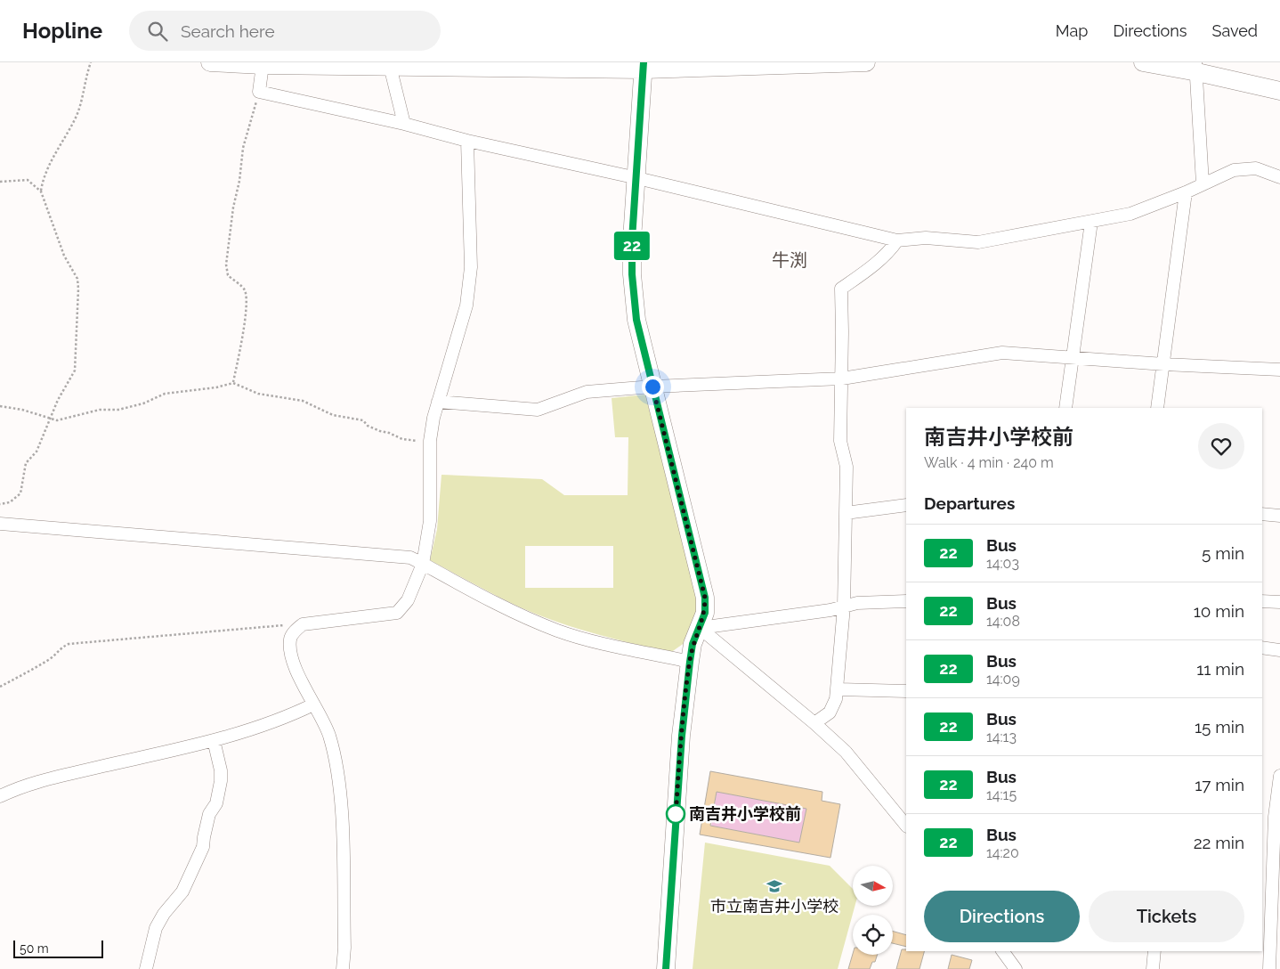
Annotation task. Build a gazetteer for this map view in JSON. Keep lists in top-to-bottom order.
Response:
{
  "districts": ["牛渕"],
  "places": {
    "other": ["南吉井小学校前"],
    "school or university": ["市立南吉井小学校"]
  },
  "lines": ["bus line 22"],
  "scale_bar": "50 m",
  "north": "right",
  "page": {
    "header": "Hopline",
    "search": "Search here",
    "nav": ["Map", "Directions", "Saved"],
    "on_map": "22",
    "heading": [
      ["南吉井小学校前", "Walk · 4 min · 240 m"],
      "Departures"
    ],
    "list": [
      {
        "mark": "22",
        "name": "Bus",
        "note": "14:03",
        "value": "5 min"
      },
      {
        "mark": "22",
        "name": "Bus",
        "note": "14:08",
        "value": "10 min"
      },
      {
        "mark": "22",
        "name": "Bus",
        "note": "14:09",
        "value": "11 min"
      },
      {
        "mark": "22",
        "name": "Bus",
        "note": "14:13",
        "value": "15 min"
      },
      {
        "mark": "22",
        "name": "Bus",
        "note": "14:15",
        "value": "17 min"
      },
      {
        "mark": "22",
        "name": "Bus",
        "note": "14:20",
        "value": "22 min"
      }
    ],
    "buttons": ["Directions", "Tickets"],
    "scale": "50 m"
  }
}
